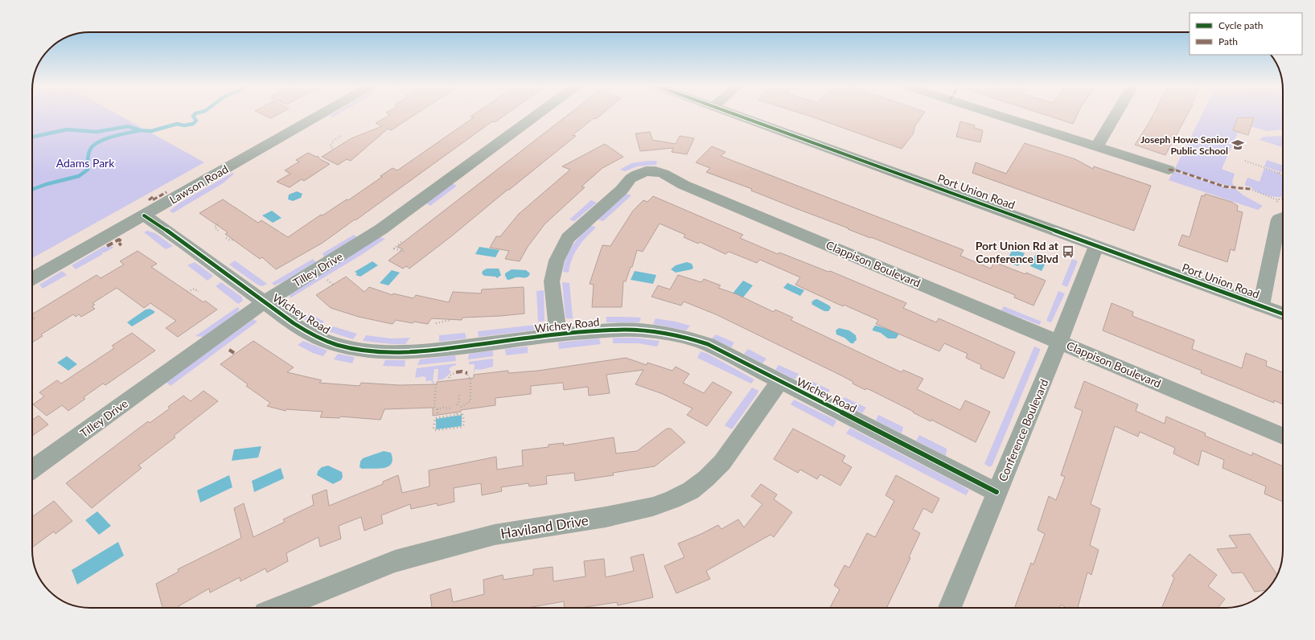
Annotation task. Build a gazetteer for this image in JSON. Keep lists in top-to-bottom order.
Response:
{
  "streets": {
    "main road": ["Port Union Road"],
    "street": [
      "Lawson Road",
      "Clappison Boulevard",
      "Tilley Drive",
      "Wichey Road",
      "Conference Boulevard",
      "Haviland Drive"
    ]
  },
  "crossings": [
    ["Lawson Road", "Wichey Road"],
    ["Port Union Road", "Conference Boulevard"],
    ["Clappison Boulevard", "Wichey Road"],
    ["Clappison Boulevard", "Conference Boulevard"],
    ["Tilley Drive", "Wichey Road"],
    ["Wichey Road", "Conference Boulevard"],
    ["Wichey Road", "Haviland Drive"]
  ],
  "parks": ["Adams Park"],
  "places": {
    "school or university": ["Joseph Howe Senior Public School"],
    "bus stop": ["Port Union Rd at Conference Blvd"]
  },
  "legend": ["Cycle path", "Path"]
}
